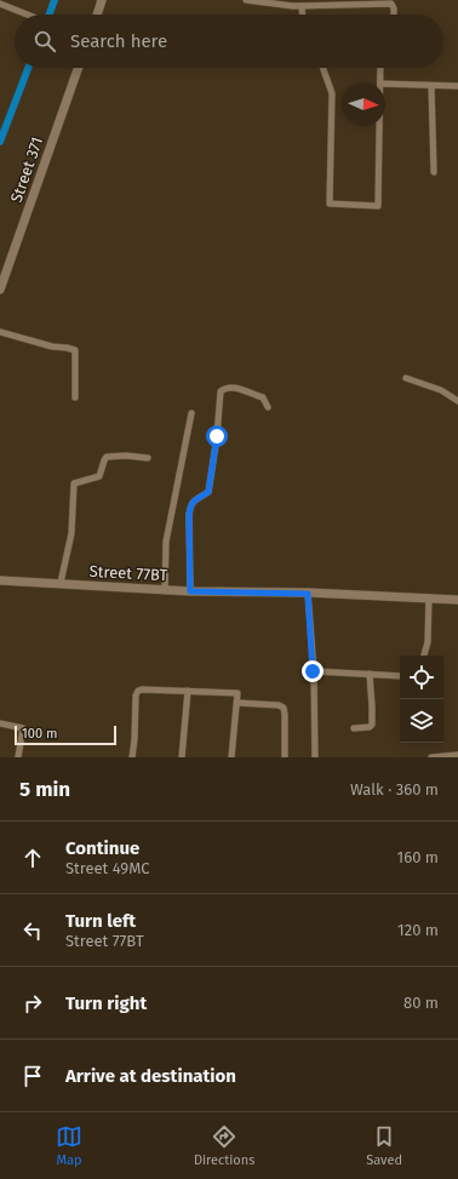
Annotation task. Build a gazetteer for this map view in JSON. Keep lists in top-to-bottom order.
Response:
{
  "streets": {
    "street": ["Street 371", "Street 77BT"]
  },
  "scale_bar": "100 m",
  "north": "right",
  "page": {
    "search": "Search here",
    "scale": "100 m",
    "heading": ["5 min", "Walk · 360 m"],
    "list": [
      ["Continue", "Street 49MC", "160 m"],
      ["Turn left", "Street 77BT", "120 m"],
      ["Turn right", "80 m"],
      "Arrive at destination"
    ],
    "nav": ["Map", "Directions", "Saved"]
  }
}
